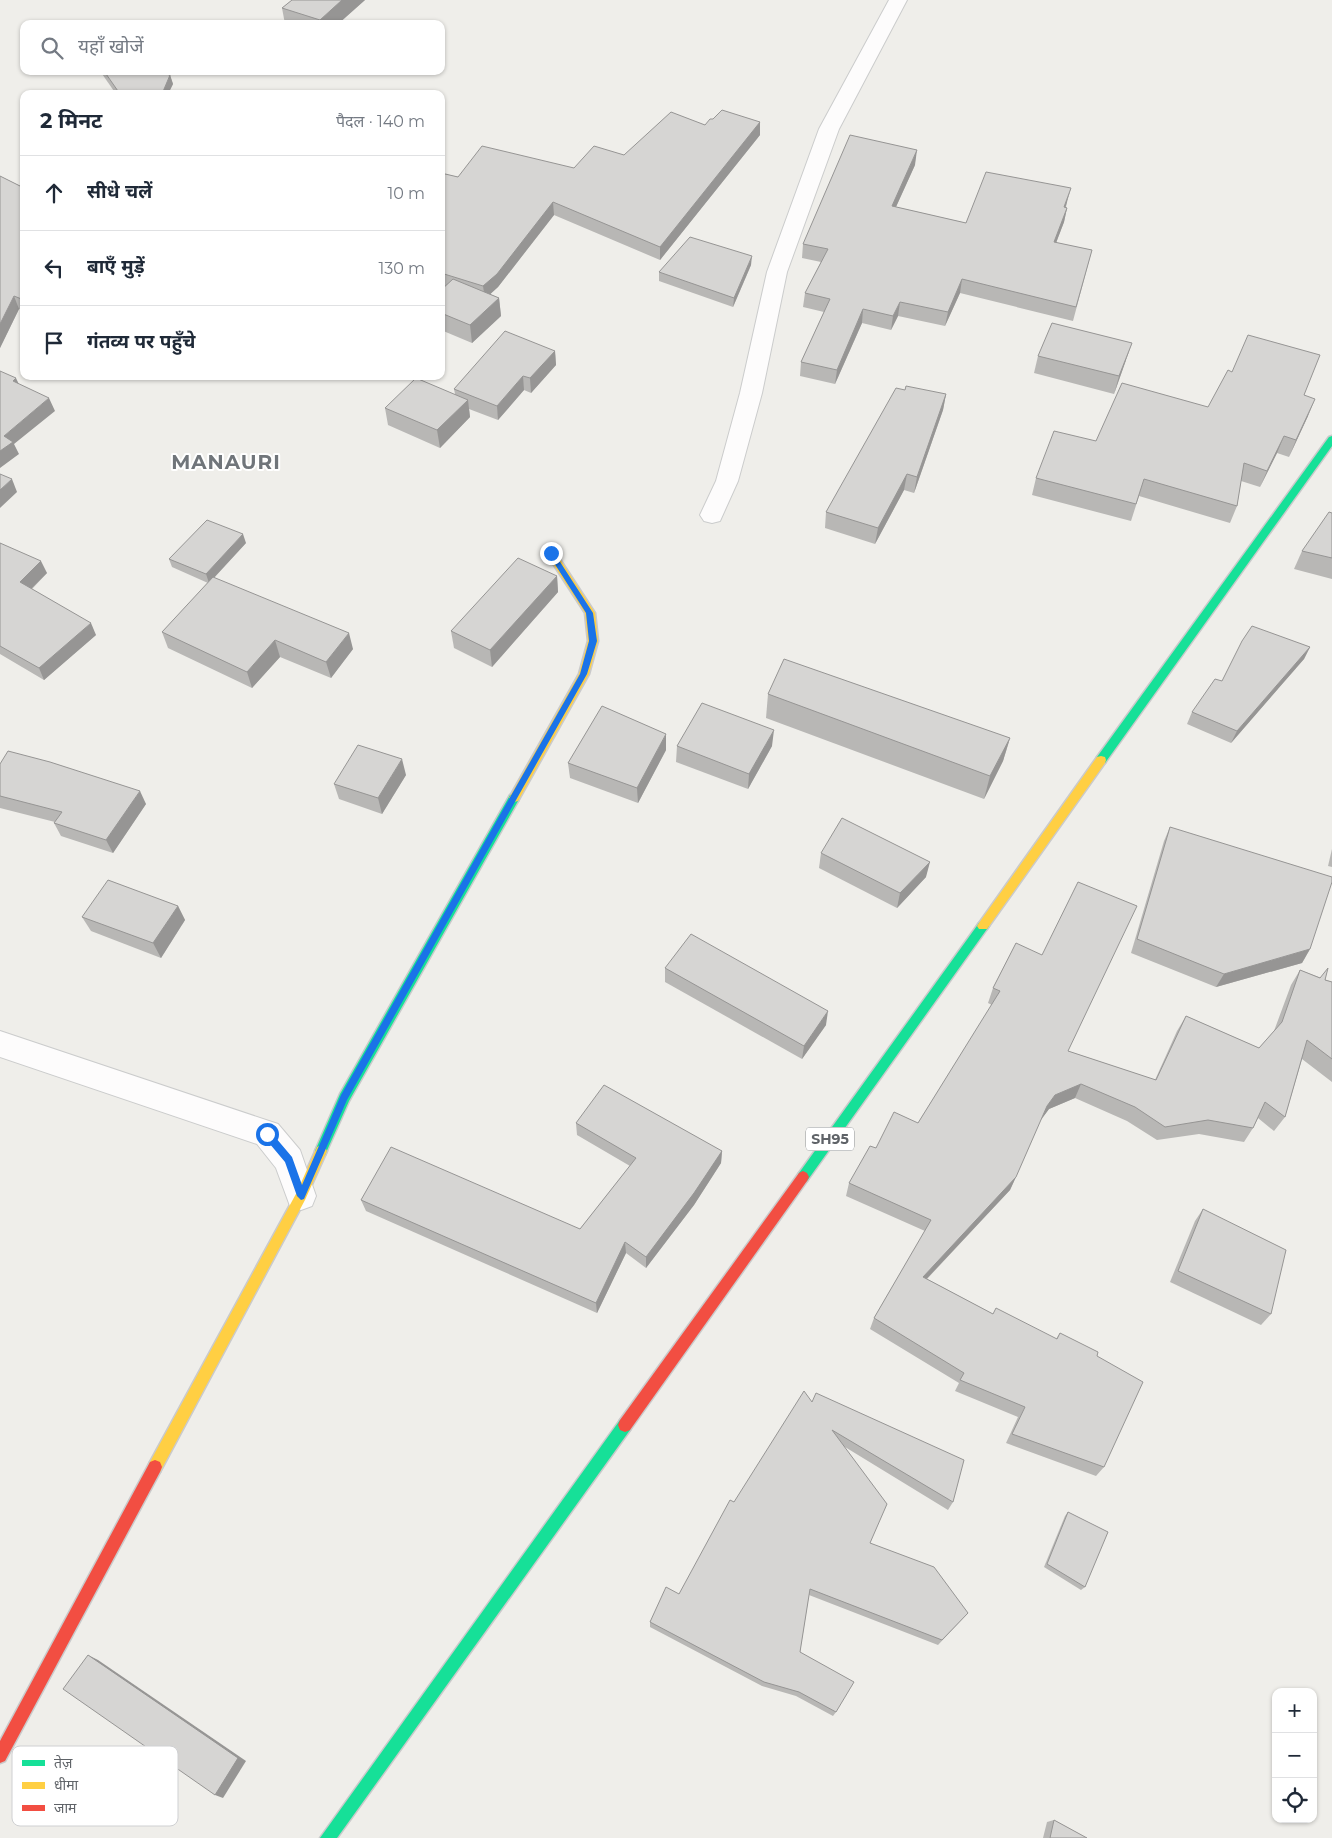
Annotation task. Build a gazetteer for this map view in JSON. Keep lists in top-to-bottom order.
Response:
{
  "streets": {
    "main road": ["SH95"]
  },
  "districts": ["MANAURI"],
  "legend": ["तेज़", "धीमा", "जाम"],
  "page": {
    "search": "यहाँ खोजें",
    "heading": ["2 मिनट", "पैदल · 140 m"],
    "list": [
      ["सीधे चलें", "10 m"],
      ["बाएँ मुड़ें", "130 m"],
      "गंतव्य पर पहुँचे"
    ],
    "map_buttons": ["+", "−"]
  }
}
